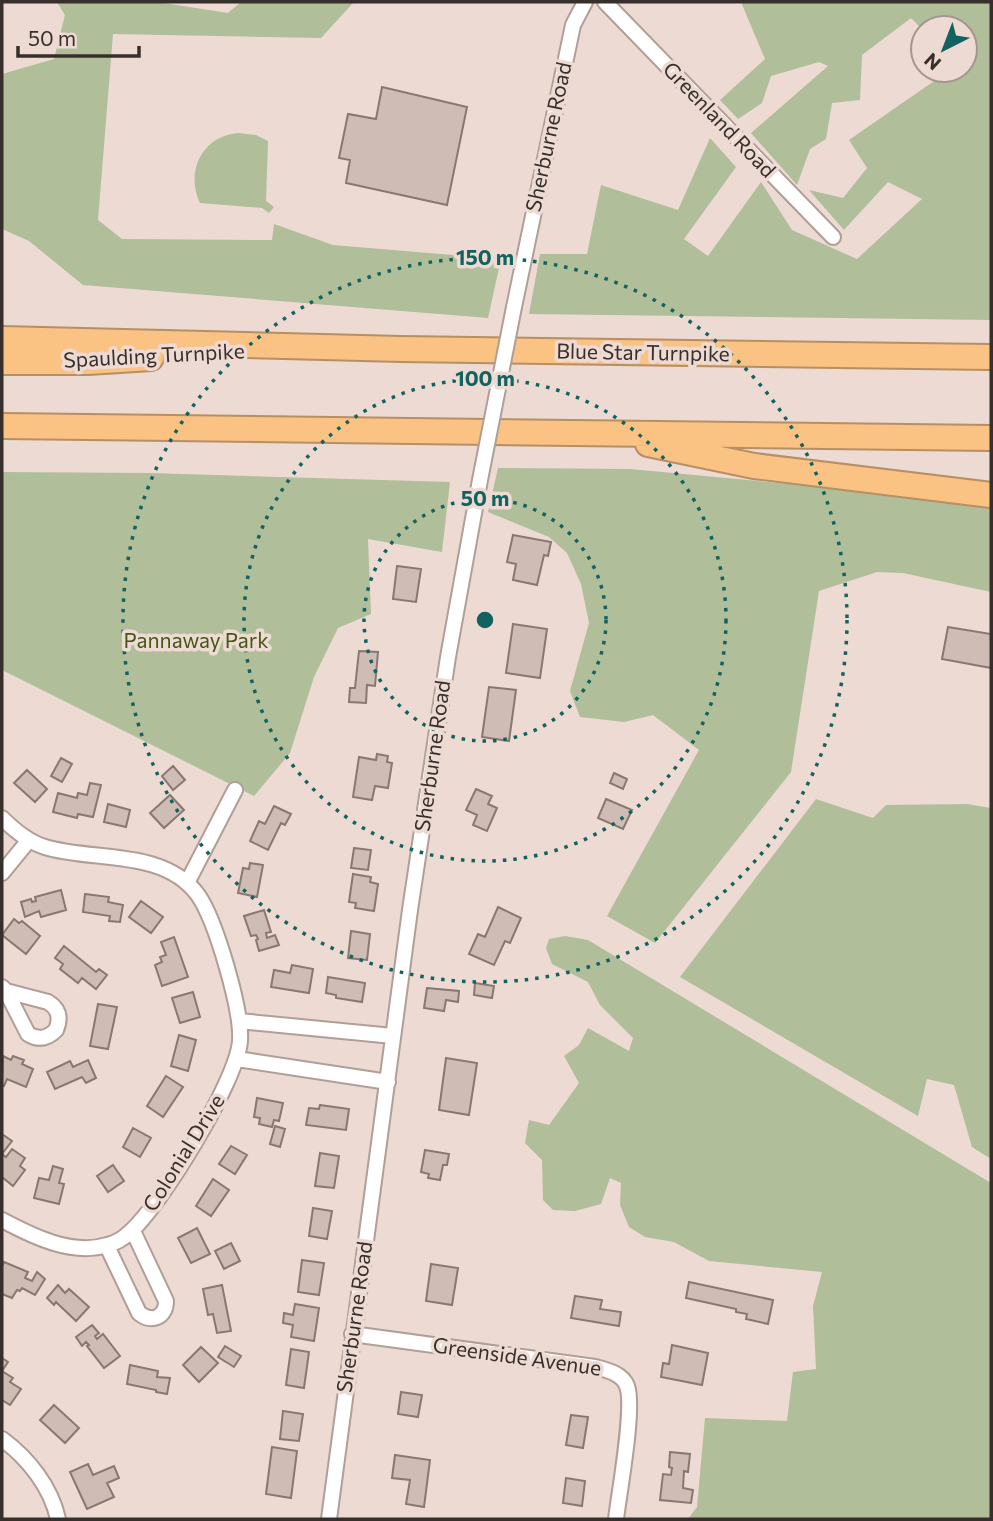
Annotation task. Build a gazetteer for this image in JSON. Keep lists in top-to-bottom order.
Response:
{
  "streets": {
    "highway": ["Blue Star Turnpike", "Spaulding Turnpike"],
    "street": [
      "Greenland Road",
      "Sherburne Road",
      "Colonial Drive",
      "Greenside Avenue"
    ]
  },
  "crossings": [
    ["Sherburne Road", "Greenside Avenue"],
    ["Blue Star Turnpike", "Spaulding Turnpike"]
  ],
  "parks": ["Pannaway Park"],
  "scale_bar": "50 m",
  "north": "bottom left",
  "rings": ["150 m", "100 m", "50 m"]
}
